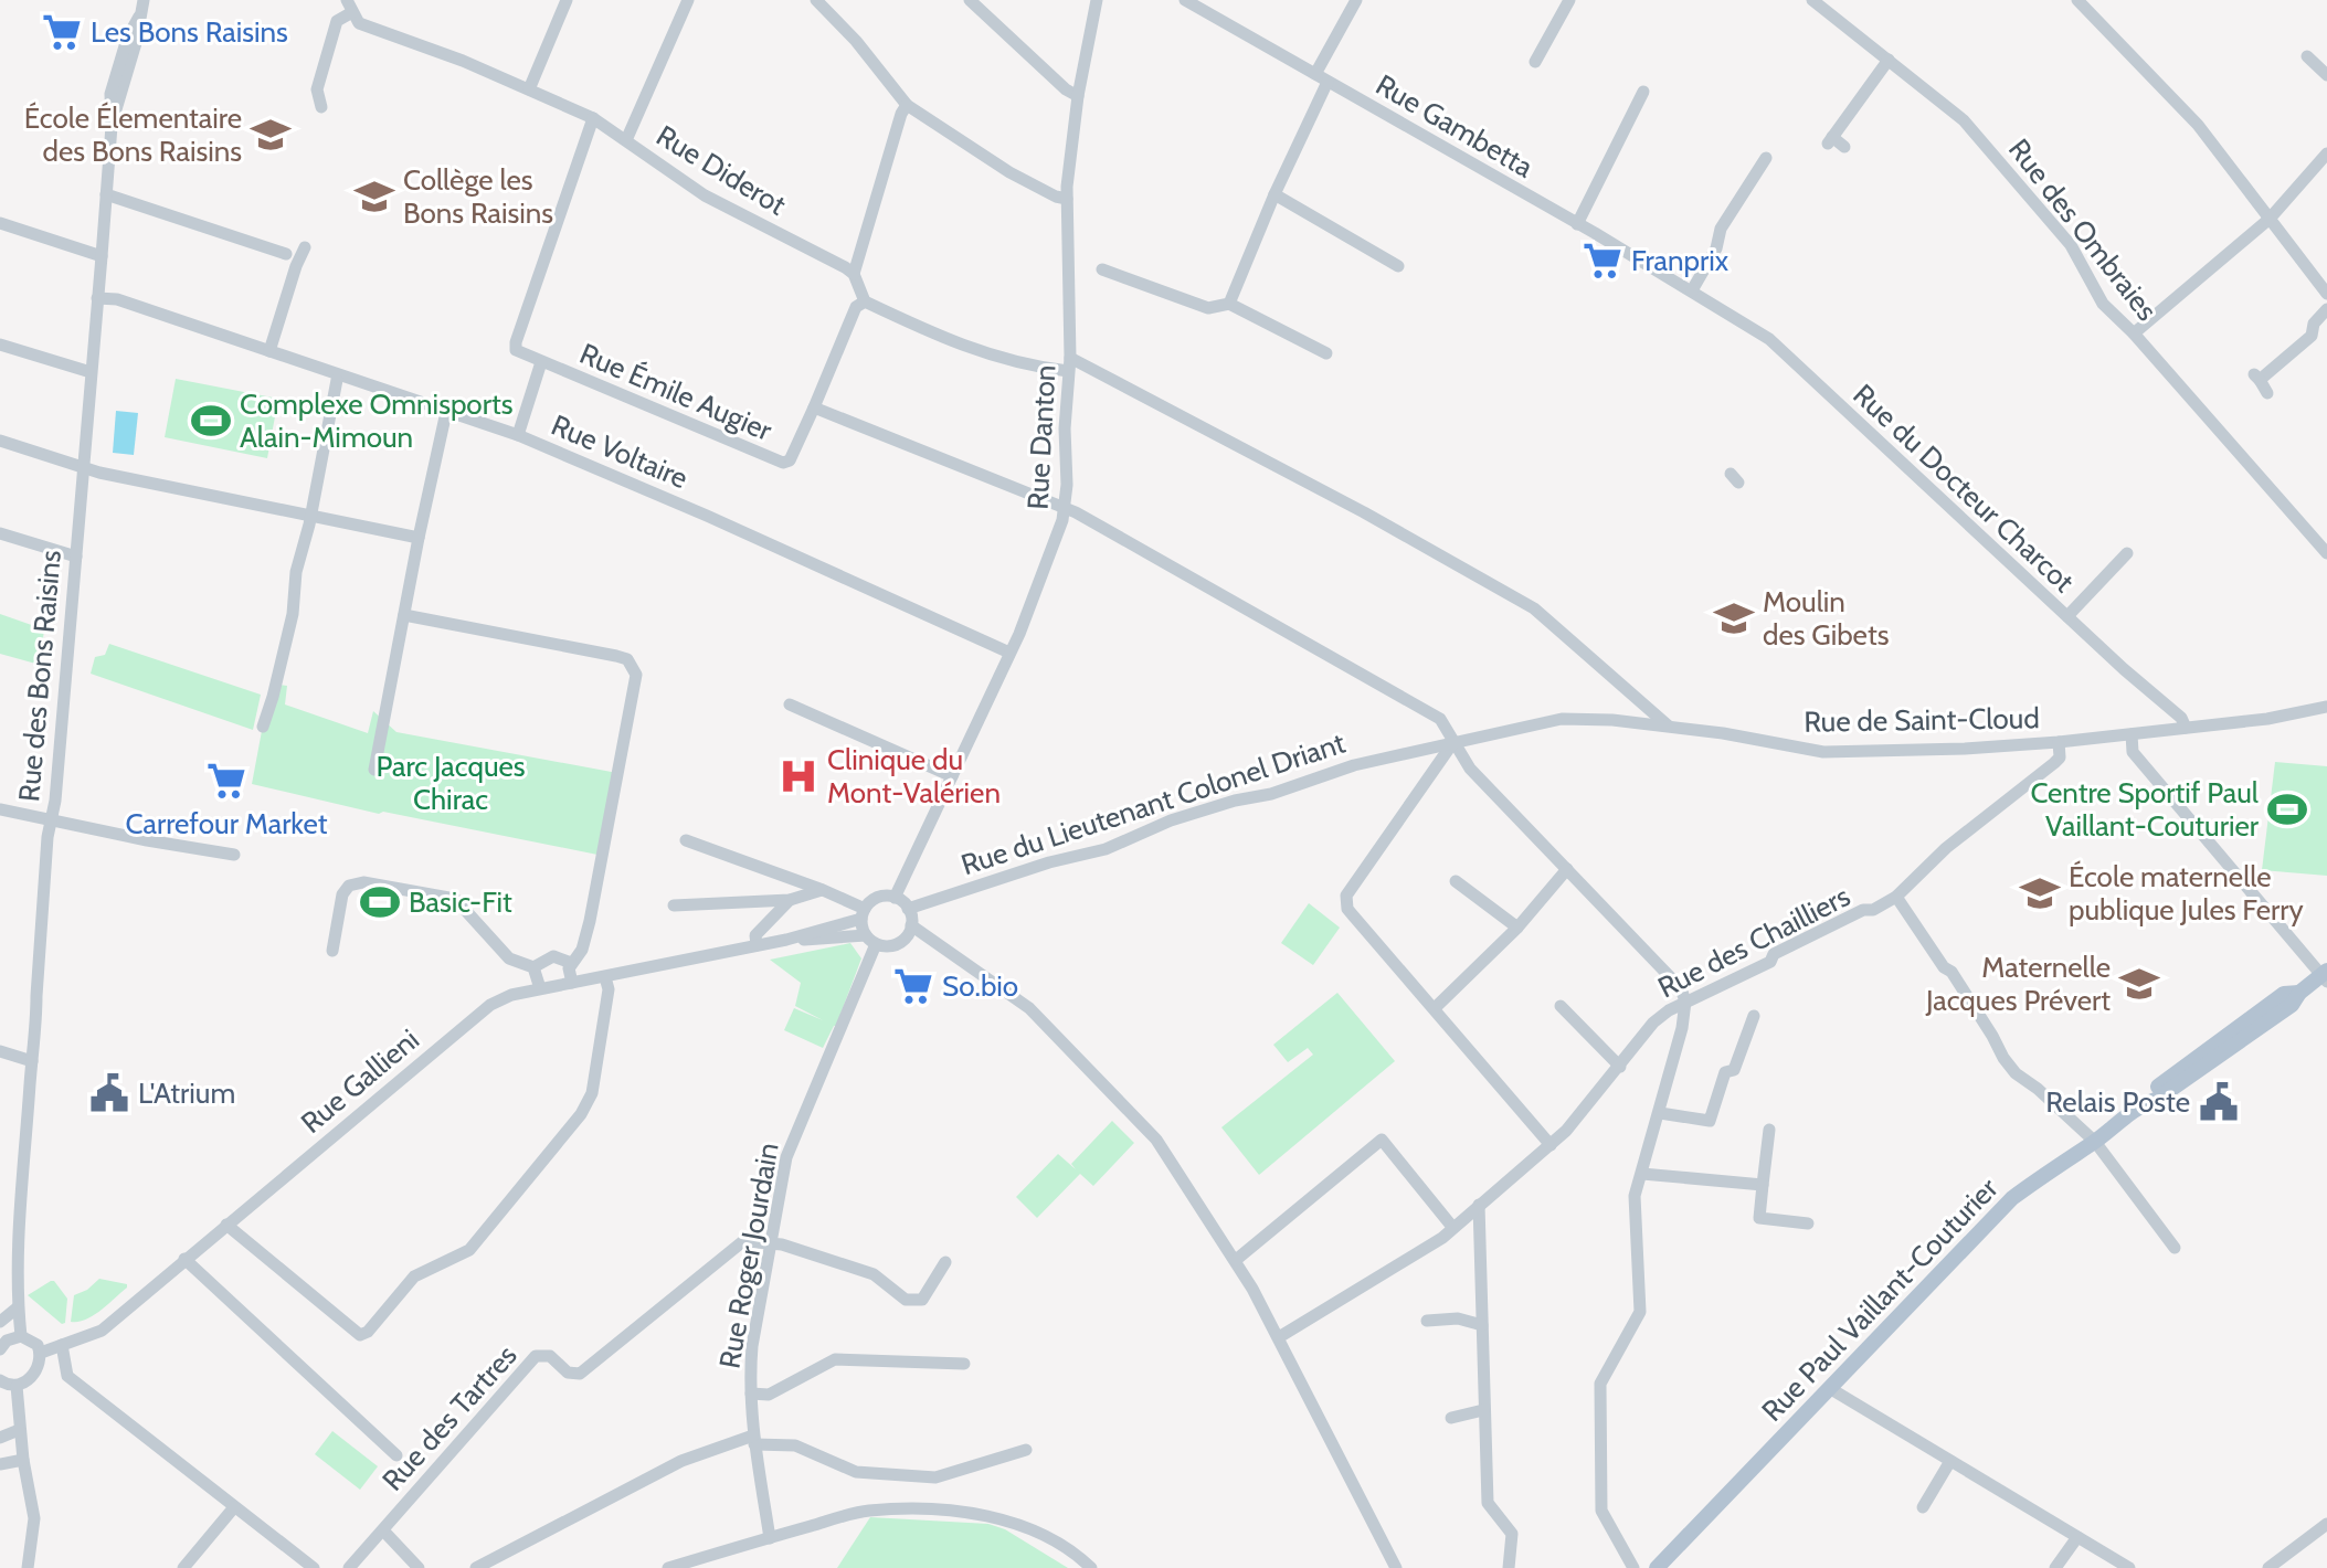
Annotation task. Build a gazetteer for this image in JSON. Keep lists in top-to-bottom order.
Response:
{
  "streets": {
    "main road": ["Rue Paul Vaillant-Couturier"],
    "street": [
      "Rue Gambetta",
      "Rue Diderot",
      "Rue des Ombraies",
      "Rue Émile Augier",
      "Rue Danton",
      "Rue Voltaire",
      "Rue du Docteur Charcot",
      "Rue des Bons Raisins",
      "Rue de Saint-Cloud",
      "Rue du Lieutenant Colonel Driant",
      "Rue des Chailliers",
      "Rue Gallieni",
      "Rue Roger Jourdain",
      "Rue des Tartres"
    ]
  },
  "crossings": [
    ["Rue Gambetta", "Rue du Docteur Charcot"],
    ["Rue Diderot", "Rue Émile Augier"],
    ["Rue Émile Augier", "Rue Danton"],
    ["Rue Émile Augier", "Rue de Saint-Cloud"],
    ["Rue Danton", "Rue Voltaire"],
    ["Rue Danton", "Rue du Lieutenant Colonel Driant"],
    ["Rue Danton", "Rue Gallieni"],
    ["Rue Danton", "Rue Roger Jourdain"],
    ["Rue Voltaire", "Rue des Bons Raisins"],
    ["Rue du Docteur Charcot", "Rue de Saint-Cloud"],
    ["Rue de Saint-Cloud", "Rue du Lieutenant Colonel Driant"],
    ["Rue de Saint-Cloud", "Rue des Chailliers"],
    ["Rue du Lieutenant Colonel Driant", "Rue Gallieni"],
    ["Rue du Lieutenant Colonel Driant", "Rue Roger Jourdain"],
    ["Rue Gallieni", "Rue Roger Jourdain"],
    ["Rue Roger Jourdain", "Rue des Tartres"]
  ],
  "parks": ["Parc Jacques Chirac"],
  "places": {
    "supermarket": [
      "Les Bons Raisins",
      "Franprix",
      "Carrefour Market",
      "So.bio"
    ],
    "school or university": [
      "École Élementaire des Bons Raisins",
      "Collège les Bons Raisins",
      "Moulin des Gibets",
      "École maternelle publique Jules Ferry",
      "Maternelle Jacques Prévert"
    ],
    "sports": ["Complexe Omnisports Alain-Mimoun", "Centre Sportif Paul Vaillant-Couturier", "Basic-Fit"],
    "hospital": ["Clinique du Mont-Valérien"],
    "public building": ["L'Atrium", "Relais Poste"]
  }
}
